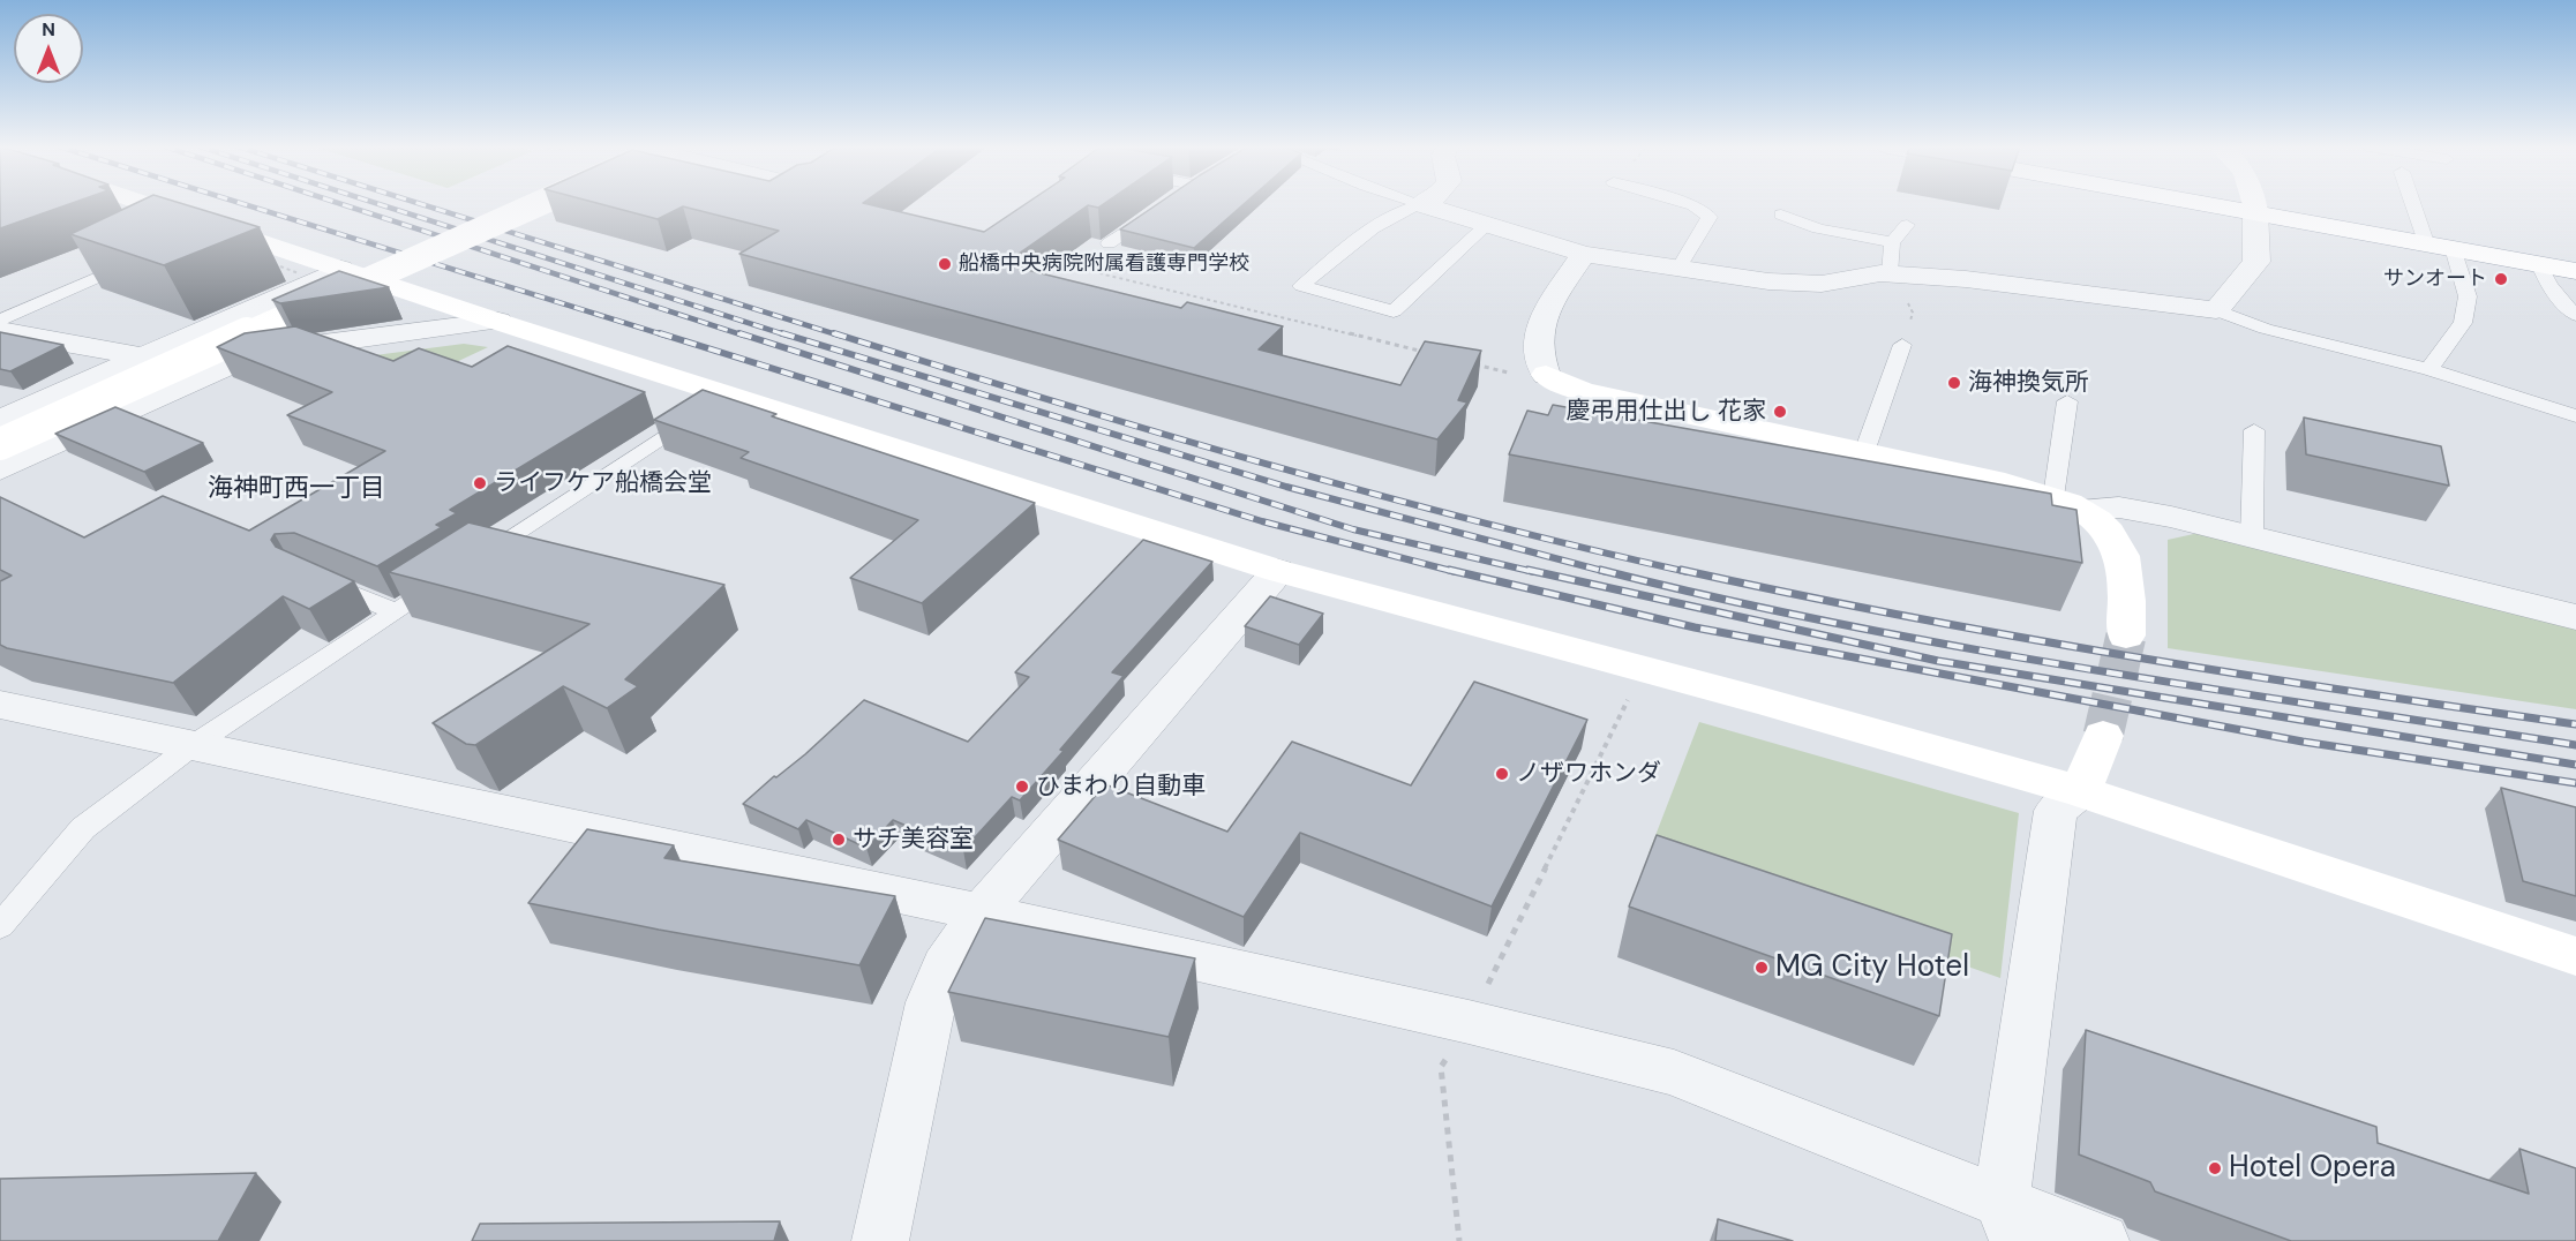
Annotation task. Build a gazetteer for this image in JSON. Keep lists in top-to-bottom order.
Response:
{
  "districts": ["海神町西一丁目"],
  "places": [
    "船橋中央病院附属看護専門学校",
    "サンオート",
    "海神換気所",
    "慶弔用仕出し 花家",
    "ライフケア船橋会堂",
    "ノザワホンダ",
    "ひまわり自動車",
    "サチ美容室",
    "MG City Hotel",
    "Hotel Opera"
  ],
  "north": "top"
}
